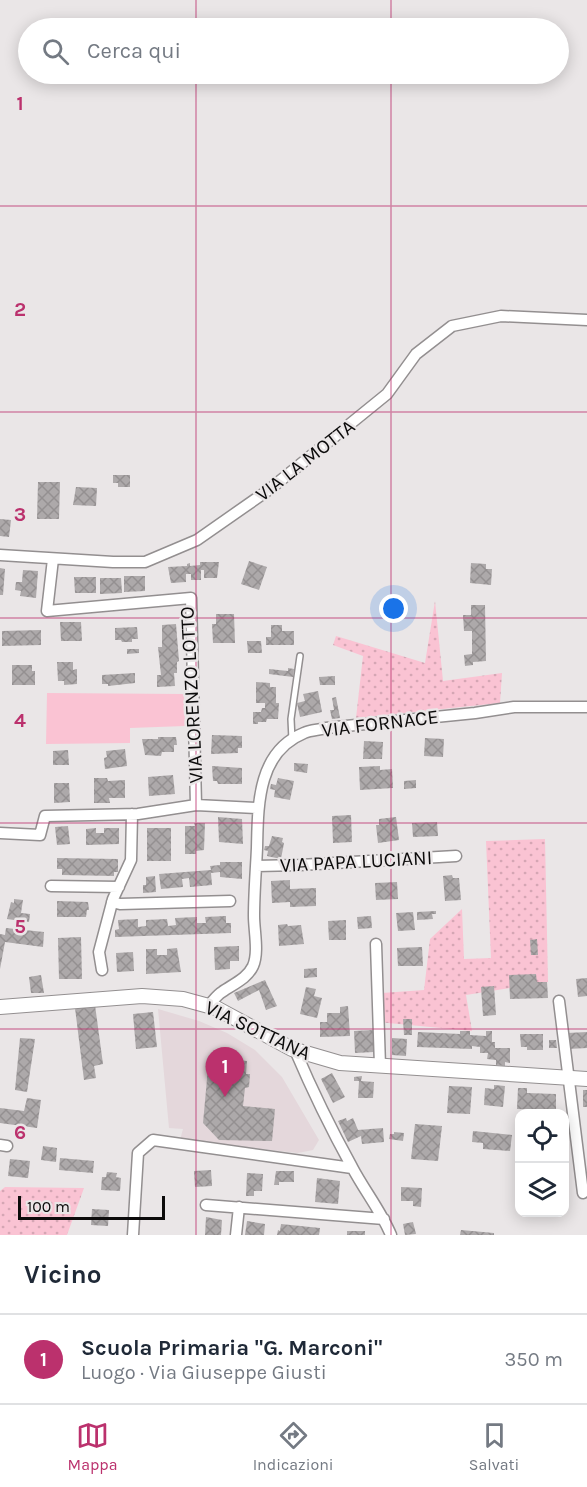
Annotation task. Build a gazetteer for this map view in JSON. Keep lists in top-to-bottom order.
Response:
{
  "streets": {
    "street": [
      "VIA LA MOTTA",
      "VIA LORENZO LOTTO",
      "VIA FORNACE",
      "VIA PAPA LUCIANI",
      "VIA SOTTANA"
    ]
  },
  "crossings": [
    ["VIA LA MOTTA", "VIA LORENZO LOTTO"],
    ["VIA FORNACE", "VIA PAPA LUCIANI"],
    ["VIA FORNACE", "VIA SOTTANA"]
  ],
  "scale_bar": "100 m",
  "page": {
    "search": "Cerca qui",
    "pins": "1",
    "scale": "100 m",
    "heading": "Vicino",
    "list": [
      {
        "mark": "1",
        "name": "Scuola Primaria \"G. Marconi\"",
        "note": "Luogo · Via Giuseppe Giusti",
        "value": "350 m"
      }
    ],
    "nav": ["Mappa", "Indicazioni", "Salvati"]
  },
  "grid": {
    "rows": [
      "1",
      "2",
      "3",
      "4",
      "5",
      "6"
    ]
  }
}
